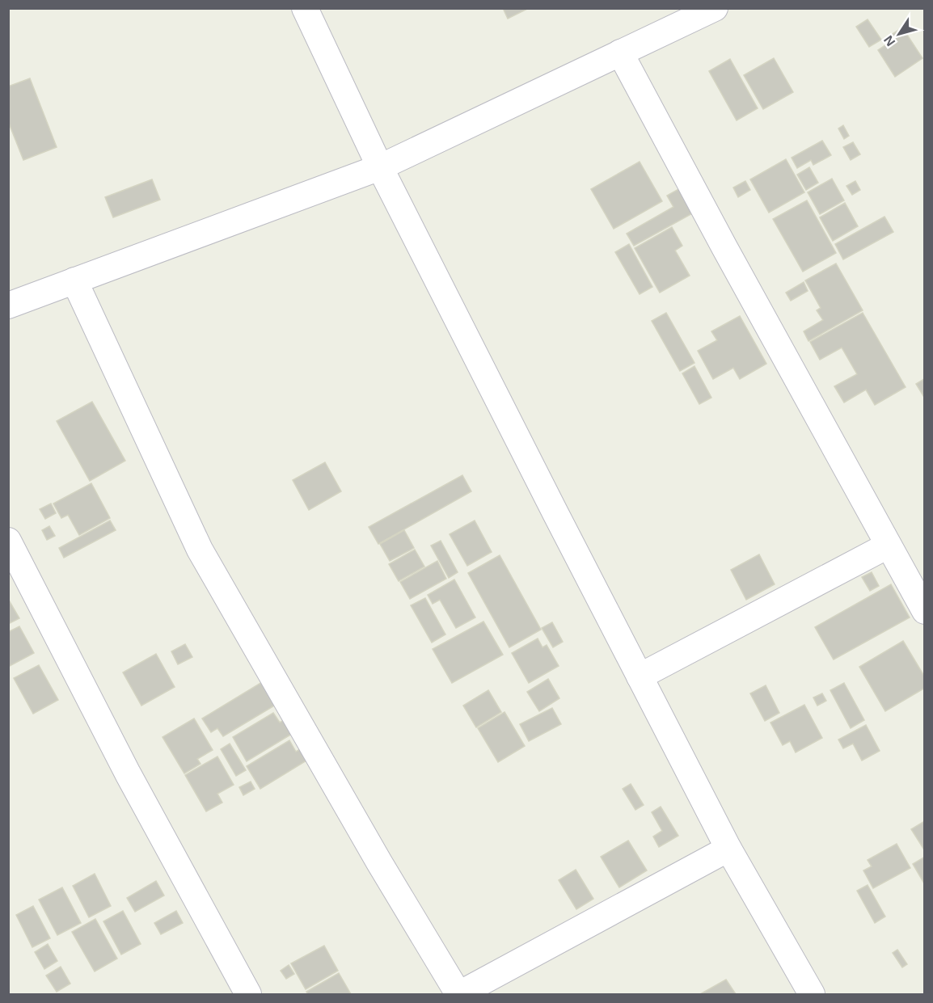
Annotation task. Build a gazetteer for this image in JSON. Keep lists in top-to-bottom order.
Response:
{
  "north": "bottom left"
}
